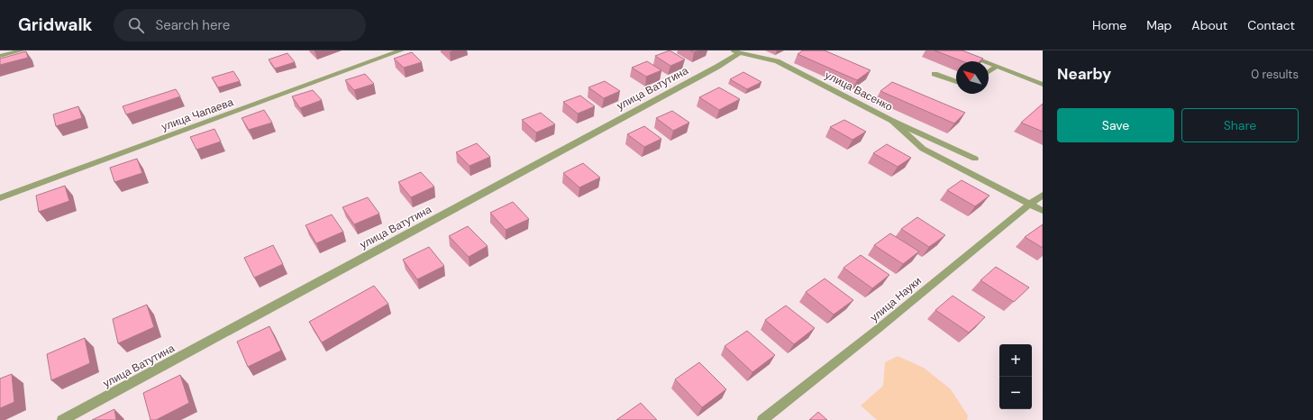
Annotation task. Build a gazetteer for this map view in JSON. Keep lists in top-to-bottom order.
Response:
{
  "streets": {
    "street": [
      "улица Ватутина",
      "улица Васенко",
      "улица Чапаева",
      "улица Науки"
    ]
  },
  "crossings": [
    ["улица Ватутина", "улица Васенко"],
    ["улица Васенко", "улица Науки"]
  ],
  "north": "top left",
  "page": {
    "header": "Gridwalk",
    "search": "Search here",
    "nav": [
      "Home",
      "Map",
      "About",
      "Contact"
    ],
    "heading": ["Nearby", "0 results"],
    "buttons": ["Save", "Share"],
    "map_buttons": ["+", "−"]
  }
}
